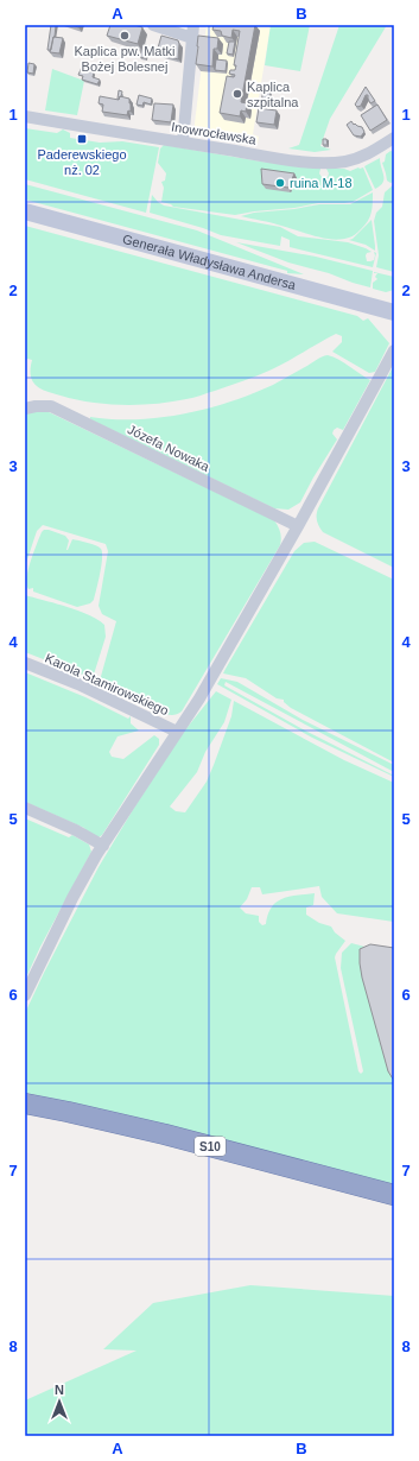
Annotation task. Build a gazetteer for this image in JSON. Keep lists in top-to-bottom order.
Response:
{
  "streets": {
    "highway": ["S10"],
    "main road": ["Generała Władysława Andersa"],
    "street": ["Inowrocławska", "Józefa Nowaka", "Karola Stamirowskiego"]
  },
  "places": {
    "other": ["Kaplica pw. Matki Bożej Bolesnej", "Kaplica szpitalna", "ruina M-18"],
    "transit": ["Paderewskiego nż. 02"]
  },
  "north": "top",
  "grid": {
    "columns": ["A", "B"],
    "rows": [
      "1",
      "2",
      "3",
      "4",
      "5",
      "6",
      "7",
      "8"
    ]
  }
}
